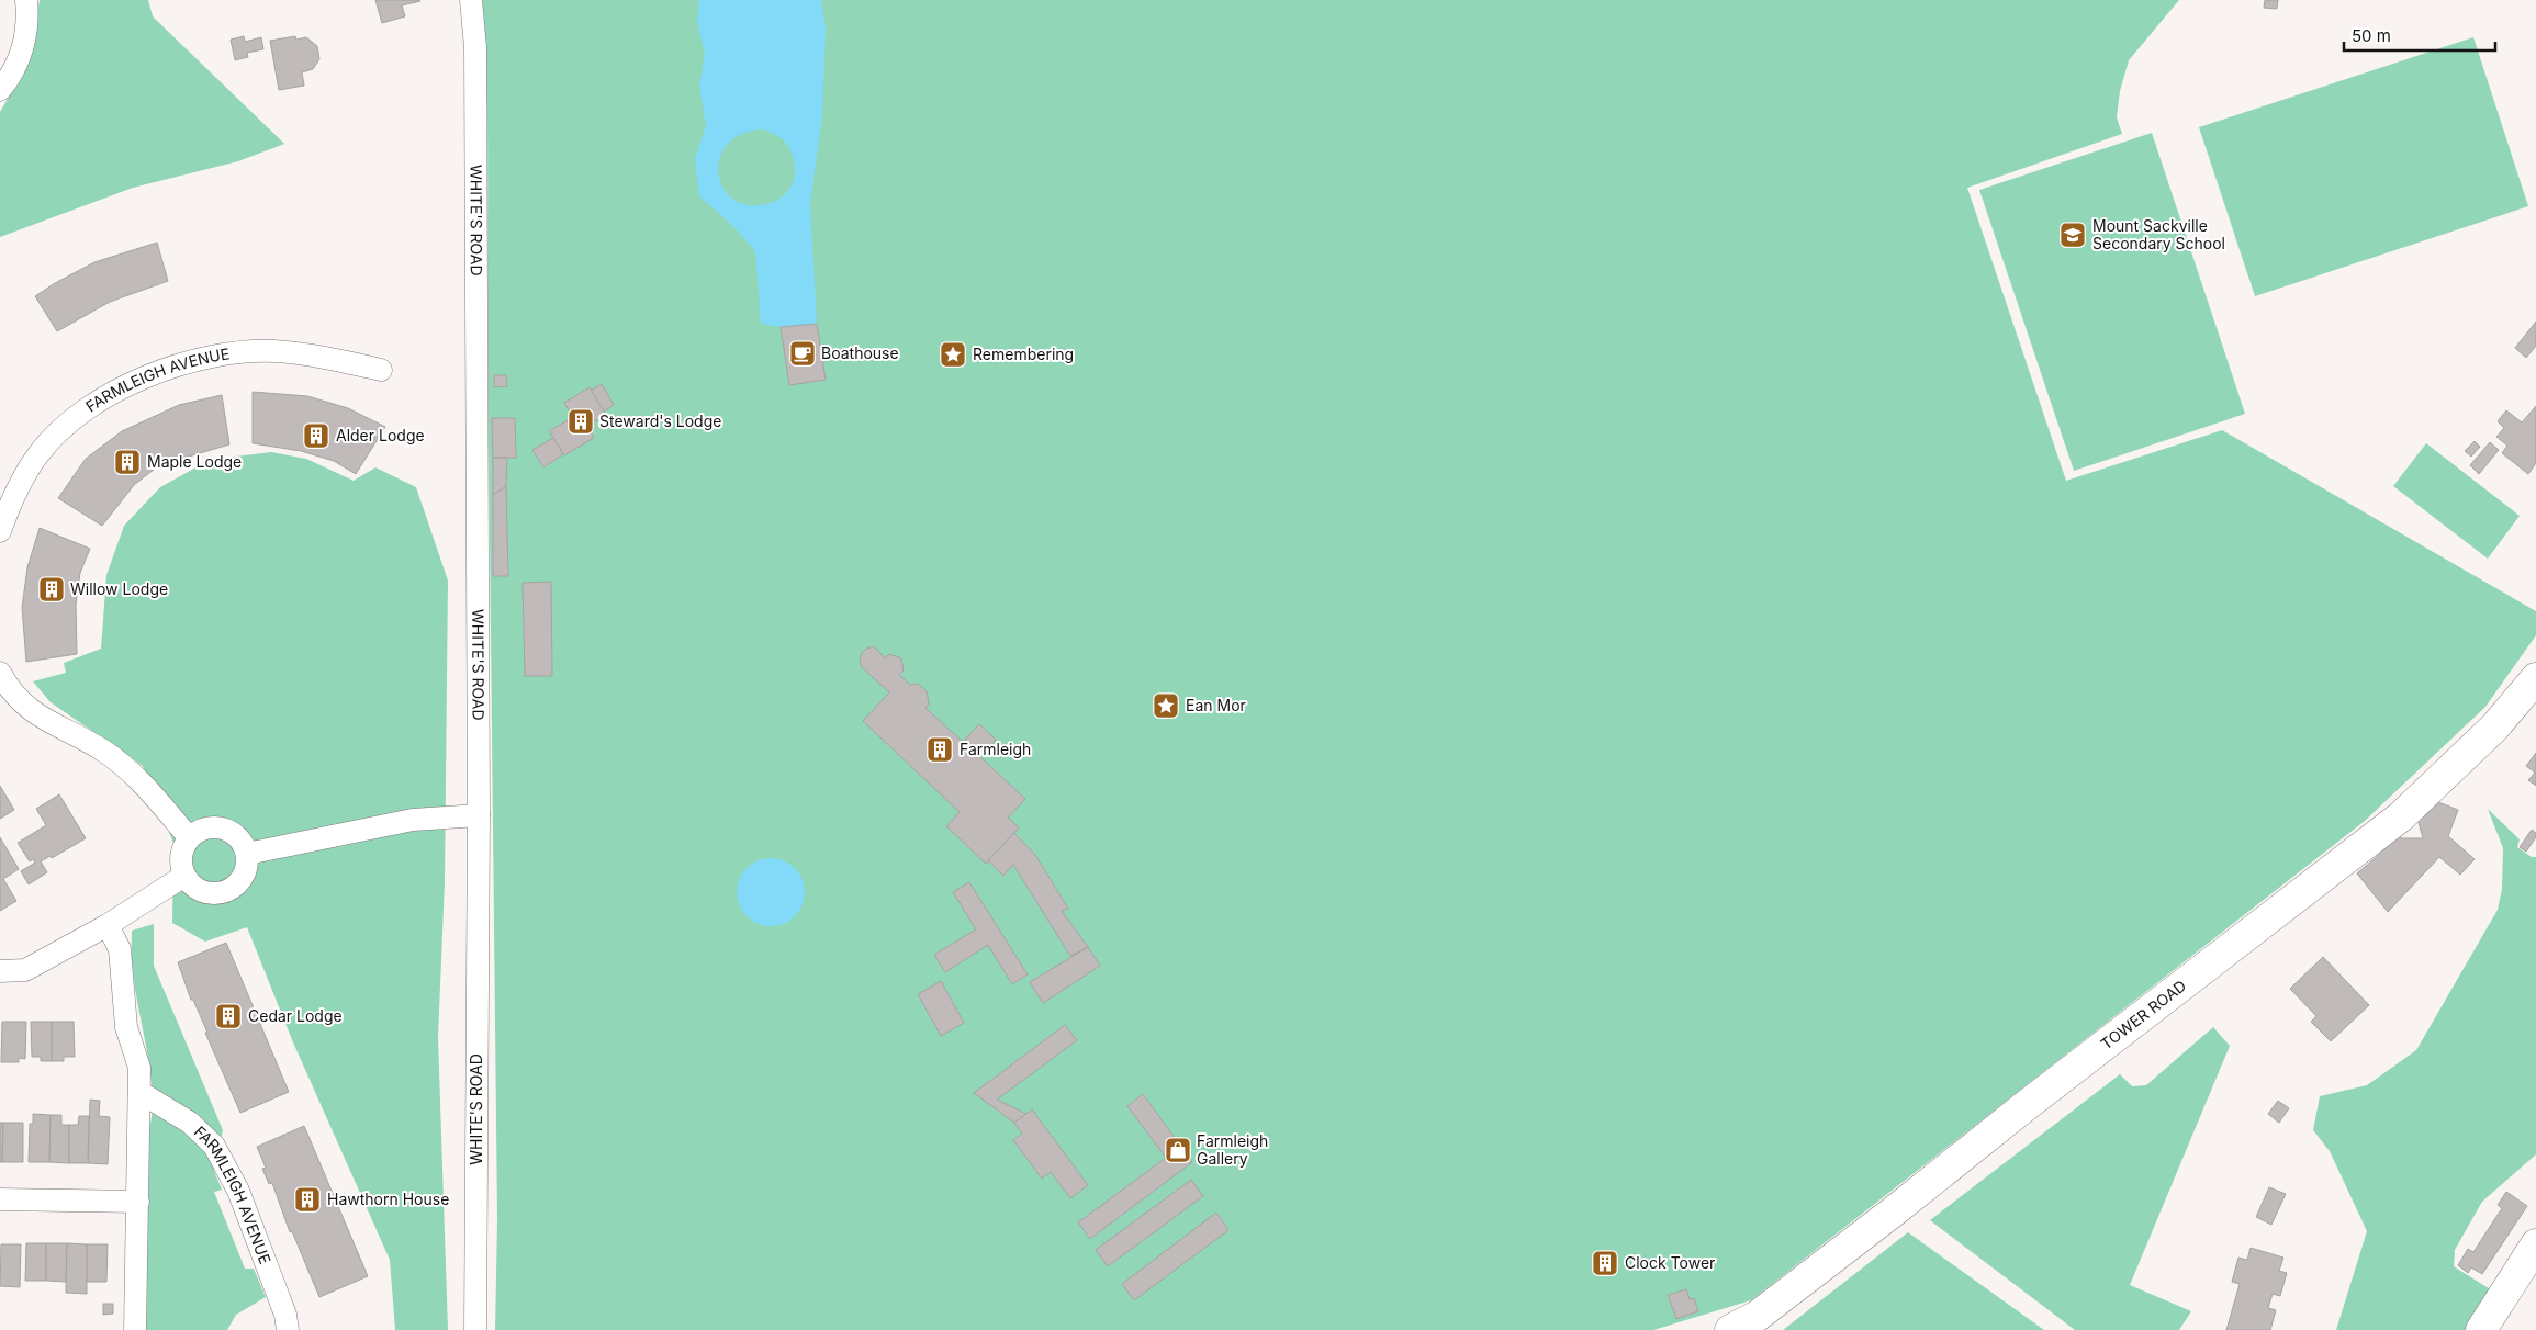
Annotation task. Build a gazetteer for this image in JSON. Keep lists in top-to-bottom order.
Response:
{
  "streets": {
    "street": ["WHITE'S ROAD", "FARMLEIGH AVENUE", "TOWER ROAD"]
  },
  "places": {
    "school or university": ["Mount Sackville Secondary School"],
    "cafe": ["Boathouse"],
    "place": ["Remembering", "Ean Mor"],
    "building": [
      "Steward's Lodge",
      "Alder Lodge",
      "Maple Lodge",
      "Willow Lodge",
      "Farmleigh",
      "Cedar Lodge",
      "Hawthorn House",
      "Clock Tower"
    ],
    "shop": ["Farmleigh Gallery"]
  },
  "scale_bar": "50 m"
}
